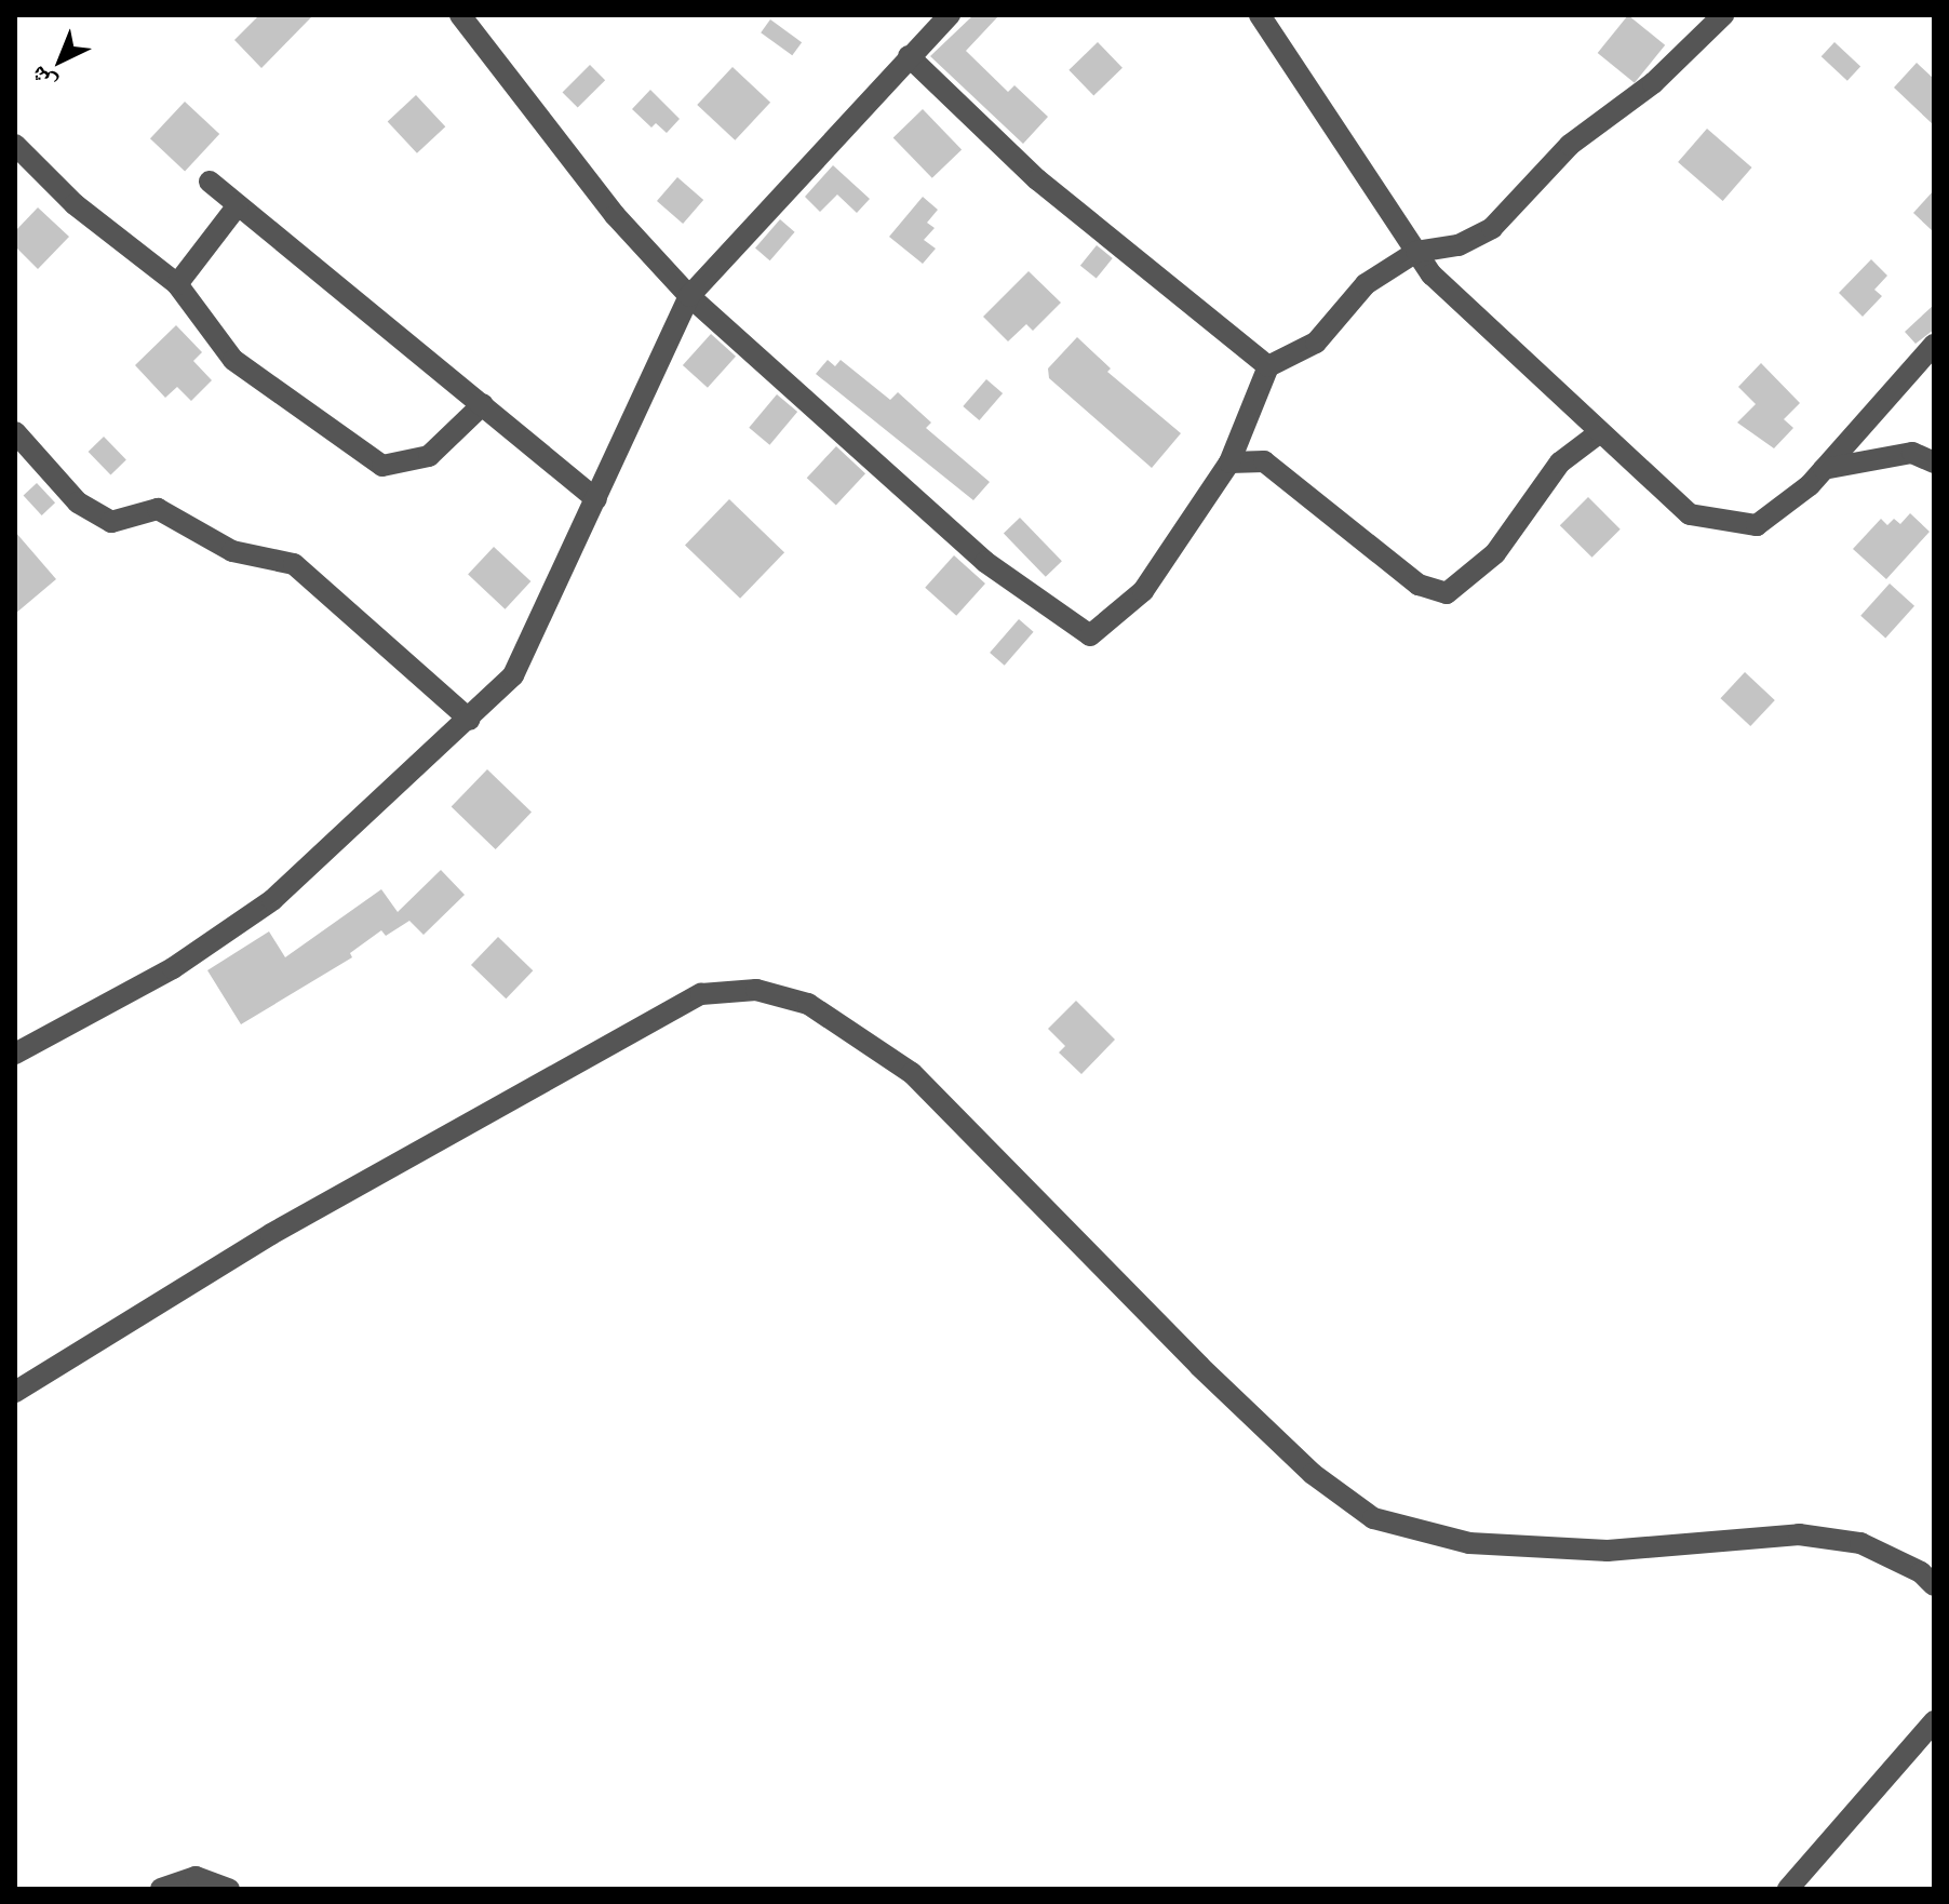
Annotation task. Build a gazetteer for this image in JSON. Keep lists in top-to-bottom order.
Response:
{
  "north": "bottom left"
}
